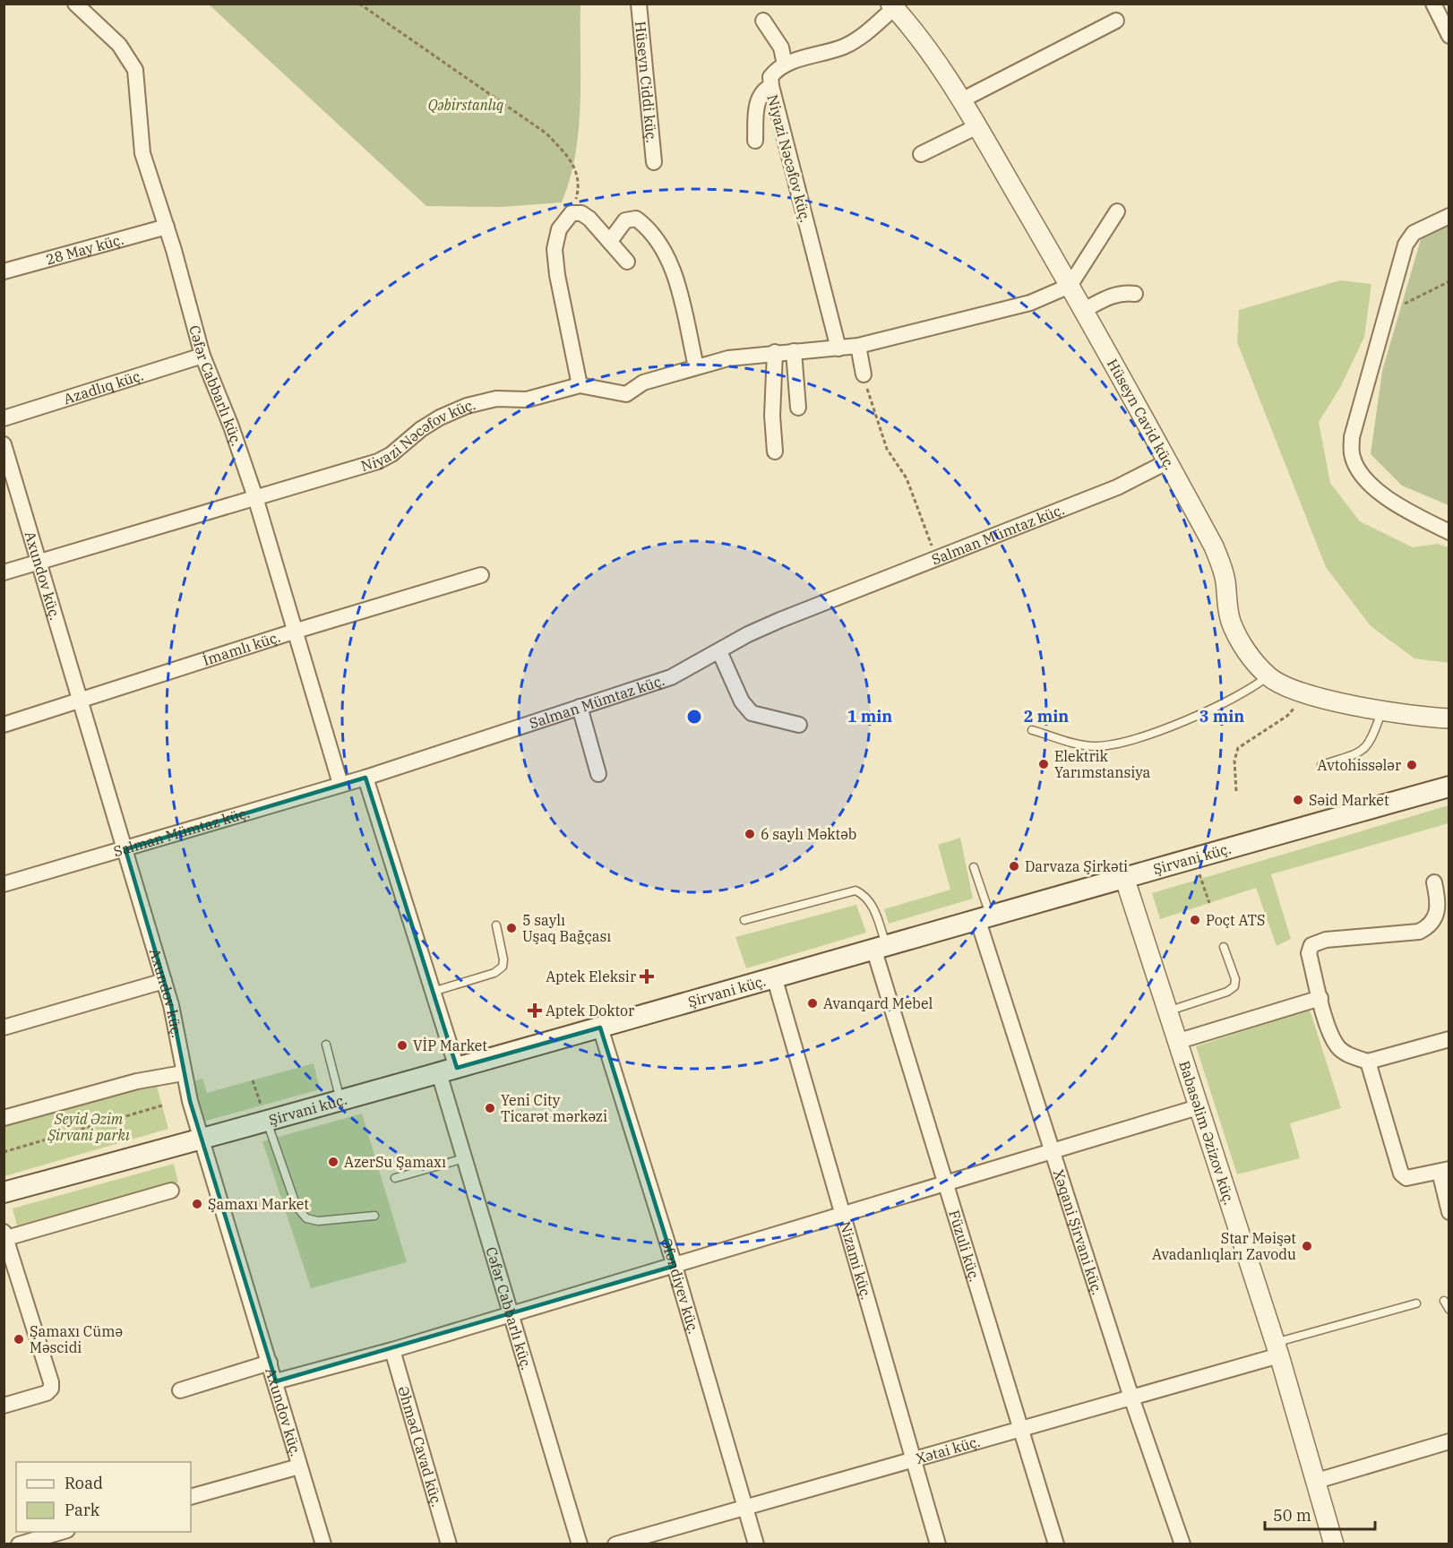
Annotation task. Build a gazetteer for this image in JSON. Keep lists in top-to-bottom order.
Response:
{
  "streets": {
    "main road": ["Şirvani küç."],
    "street": [
      "Hüseyn Ciddi küç.",
      "Niyazi Nəcəfov küç.",
      "28 May küç.",
      "Cəfər Cabbarlı küç.",
      "Azadlıq küç.",
      "Hüseyn Cavid küç.",
      "Salman Mümtaz küç.",
      "Axundov küç.",
      "İmamlı küç.",
      "Babasəlim Əzizov küç.",
      "Xəqani Şirvani küç.",
      "Füzuli küç.",
      "Nizami küç.",
      "Əfəndiyev küç.",
      "Əhməd Cavad küç.",
      "Xətai küç."
    ]
  },
  "crossings": [
    ["Niyazi Nəcəfov küç.", "Cəfər Cabbarlı küç."],
    ["Niyazi Nəcəfov küç.", "Hüseyn Cavid küç."],
    ["Niyazi Nəcəfov küç.", "Axundov küç."],
    ["28 May küç.", "Cəfər Cabbarlı küç."],
    ["Cəfər Cabbarlı küç.", "Azadlıq küç."],
    ["Cəfər Cabbarlı küç.", "Salman Mümtaz küç."],
    ["Cəfər Cabbarlı küç.", "İmamlı küç."],
    ["Cəfər Cabbarlı küç.", "Şirvani küç."],
    ["Hüseyn Cavid küç.", "Salman Mümtaz küç."],
    ["Salman Mümtaz küç.", "Axundov küç."],
    ["Axundov küç.", "İmamlı küç."],
    ["Axundov küç.", "Şirvani küç."],
    ["Şirvani küç.", "Babasəlim Əzizov küç."],
    ["Şirvani küç.", "Xəqani Şirvani küç."],
    ["Şirvani küç.", "Füzuli küç."],
    ["Şirvani küç.", "Nizami küç."],
    ["Şirvani küç.", "Əfəndiyev küç."],
    ["Babasəlim Əzizov küç.", "Xətai küç."],
    ["Xəqani Şirvani küç.", "Xətai küç."],
    ["Füzuli küç.", "Xətai küç."],
    ["Nizami küç.", "Xətai küç."],
    ["Əfəndiyev küç.", "Xətai küç."]
  ],
  "parks": ["Qəbirstanlıq", "Seyid Əzim Şirvani parkı"],
  "places": {
    "other": [
      "Elektrik Yarımstansiya",
      "Avtohissələr",
      "Səid Market",
      "6 saylı Məktəb",
      "Darvaza Şirkəti",
      "Poçt ATS",
      "5 saylı Uşaq Bağçası",
      "Avanqard Mebel",
      "VİP Market",
      "Yeni City Ticarət mərkəzi",
      "AzerSu Şamaxı",
      "Şamaxı Market",
      "Star Məişət Avadanlıqları Zavodu",
      "Şamaxı Cümə Məscidi"
    ],
    "health": ["Aptek Eleksir", "Aptek Doktor"]
  },
  "legend": ["Road", "Park"],
  "scale_bar": "50 m",
  "rings": ["1 min", "2 min", "3 min"]
}
